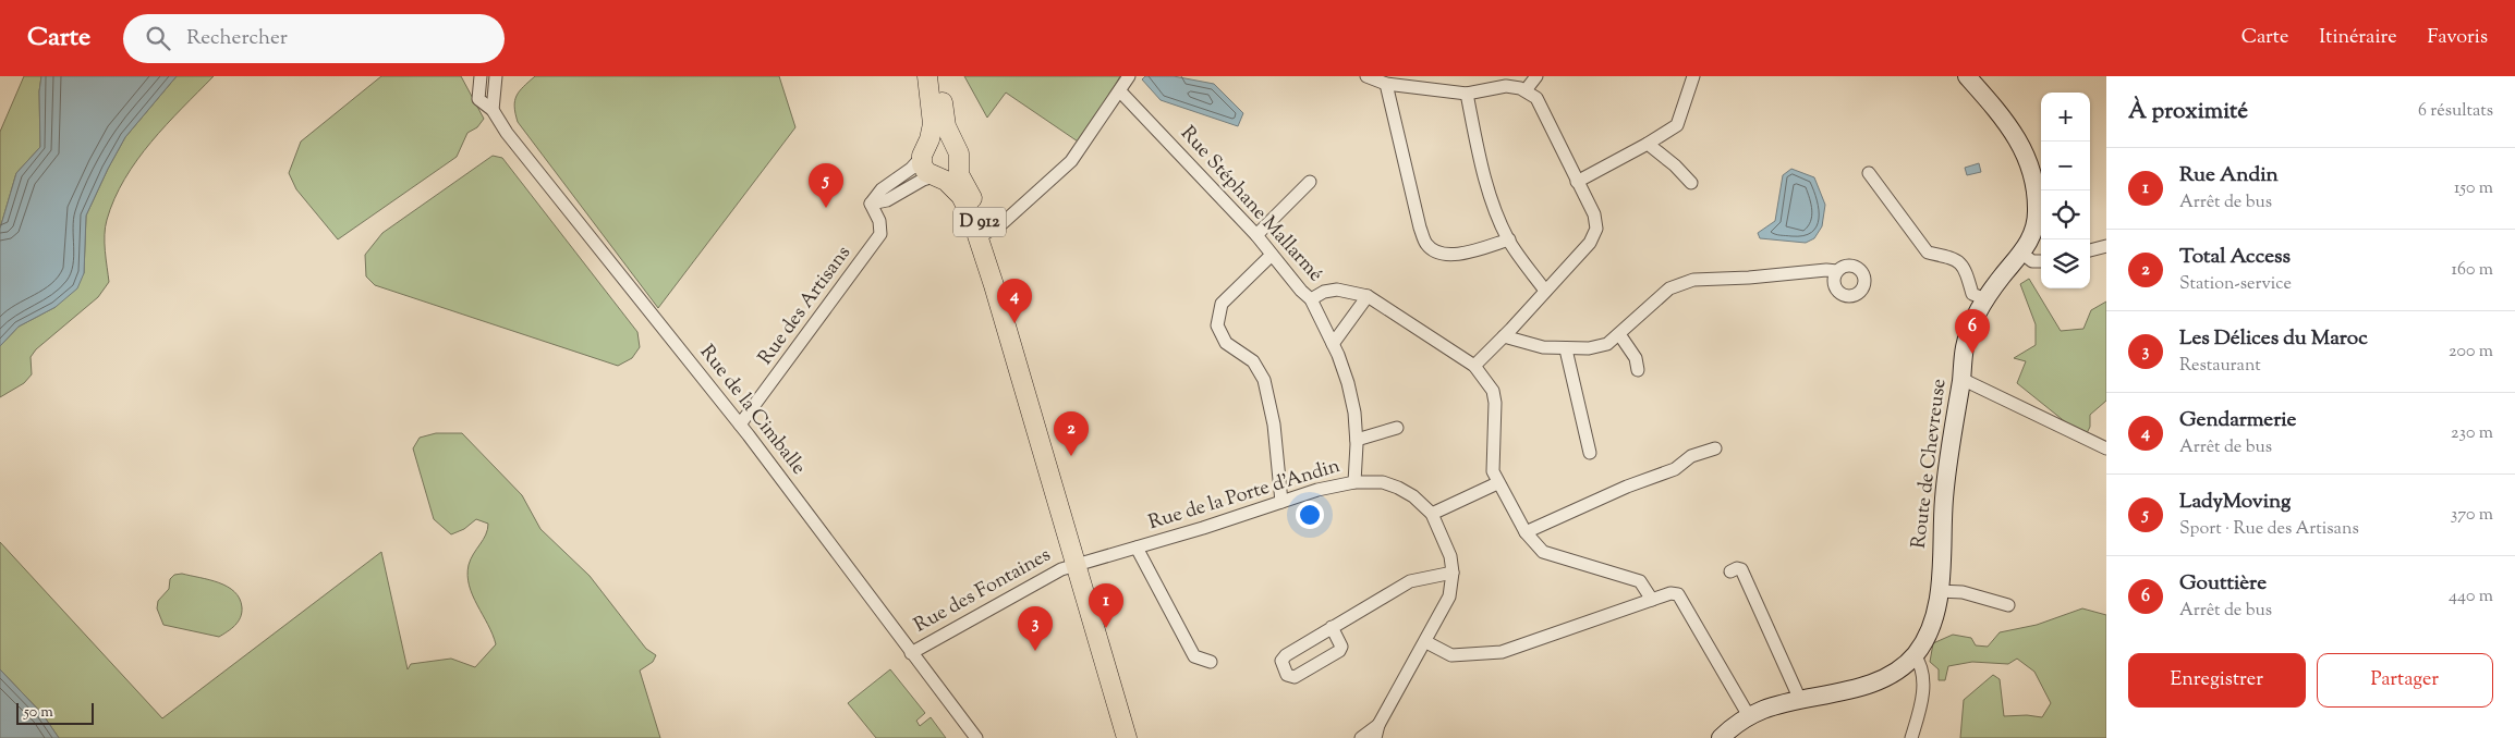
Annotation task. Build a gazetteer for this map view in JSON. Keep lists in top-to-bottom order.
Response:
{
  "streets": {
    "main road": ["D 912"],
    "street": [
      "Rue Stéphane Mallarmé",
      "Rue des Artisans",
      "Rue de la Cimballe",
      "Route de Chevreuse",
      "Rue de la Porte d'Andin",
      "Rue des Fontaines"
    ]
  },
  "crossings": [
    ["Rue Stéphane Mallarmé", "Rue de la Porte d'Andin"],
    ["D 912", "Rue de la Porte d'Andin"],
    ["D 912", "Rue des Fontaines"],
    ["Rue des Artisans", "Rue de la Cimballe"],
    ["Rue de la Cimballe", "Rue des Fontaines"],
    ["Rue de la Porte d'Andin", "Rue des Fontaines"]
  ],
  "scale_bar": "50 m",
  "page": {
    "header": "Carte",
    "search": "Rechercher",
    "nav": ["Carte", "Itinéraire", "Favoris"],
    "heading": ["À proximité", "6 résultats"],
    "map_buttons": ["+", "−"],
    "list": [
      {
        "mark": "1",
        "name": "Rue Andin",
        "note": "Arrêt de bus",
        "value": "150 m"
      },
      {
        "mark": "2",
        "name": "Total Access",
        "note": "Station-service",
        "value": "160 m"
      },
      {
        "mark": "3",
        "name": "Les Délices du Maroc",
        "note": "Restaurant",
        "value": "200 m"
      },
      {
        "mark": "4",
        "name": "Gendarmerie",
        "note": "Arrêt de bus",
        "value": "230 m"
      },
      {
        "mark": "5",
        "name": "LadyMoving",
        "note": "Sport · Rue des Artisans",
        "value": "370 m"
      },
      {
        "mark": "6",
        "name": "Gouttière",
        "note": "Arrêt de bus",
        "value": "440 m"
      }
    ],
    "pins": [
      "5",
      "4",
      "6",
      "2",
      "1",
      "3"
    ],
    "buttons": ["Enregistrer", "Partager"],
    "scale": "50 m"
  }
}
